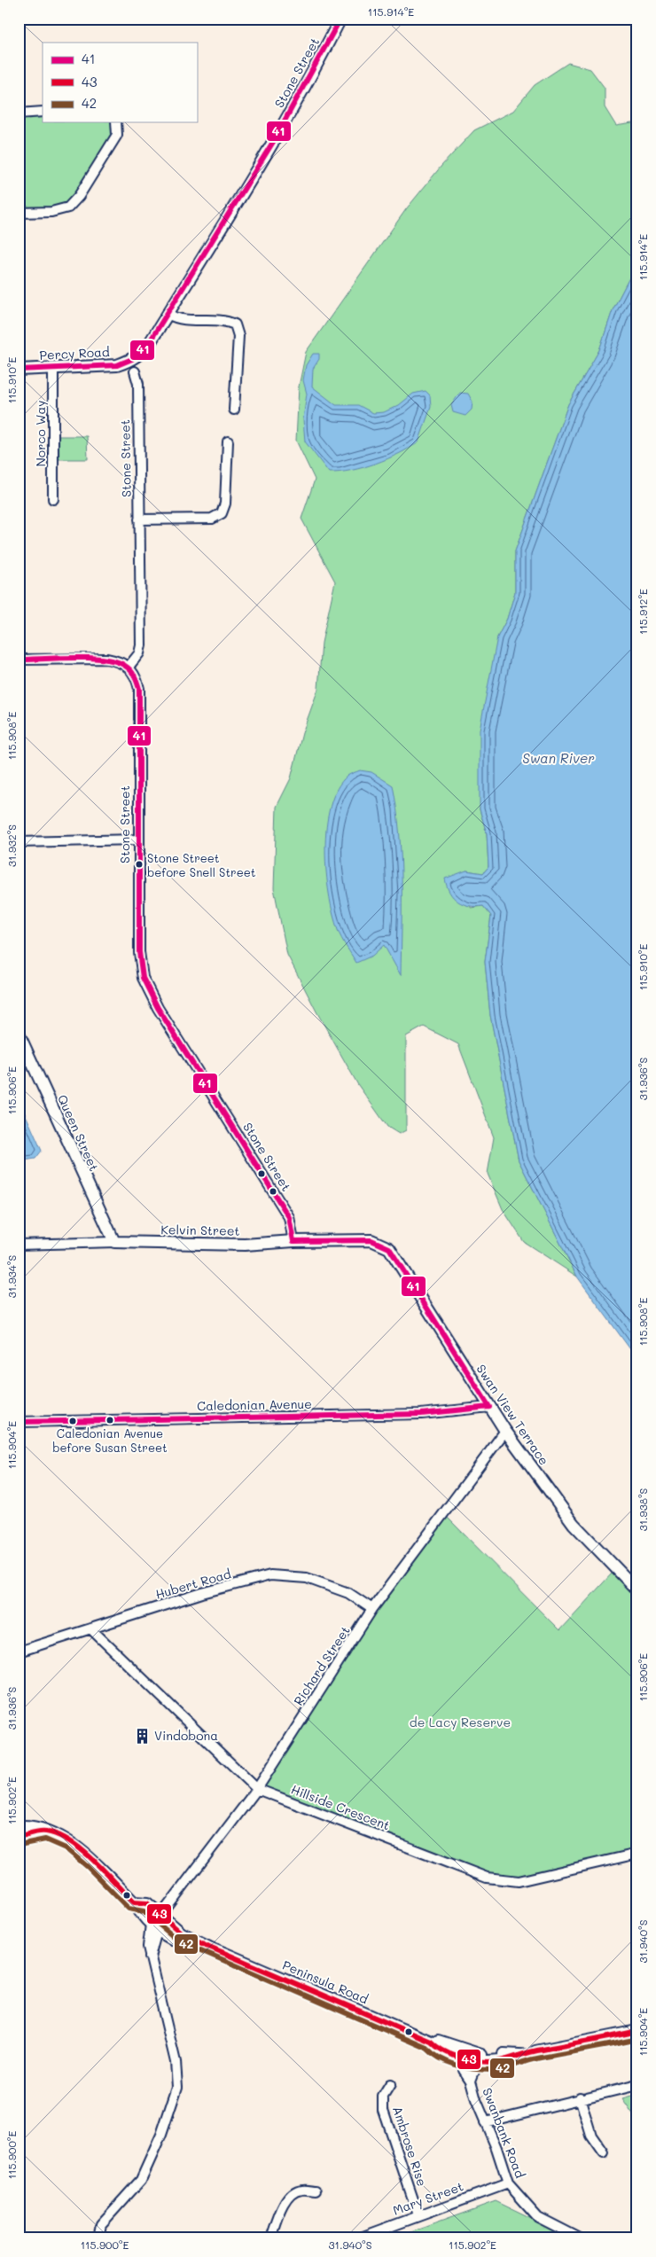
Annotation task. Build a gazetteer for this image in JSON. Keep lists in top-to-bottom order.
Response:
{
  "streets": {
    "street": [
      "Stone Street",
      "Percy Road",
      "Norco Way",
      "Queen Street",
      "Kelvin Street",
      "Caledonian Avenue",
      "Swan View Terrace",
      "Hubert Road",
      "Richard Street",
      "Hillside Crescent",
      "Peninsula Road",
      "Swanbank Road",
      "Ambrose Rise",
      "Mary Street"
    ]
  },
  "crossings": [
    ["Stone Street", "Percy Road"],
    ["Stone Street", "Kelvin Street"],
    ["Percy Road", "Norco Way"],
    ["Queen Street", "Kelvin Street"],
    ["Kelvin Street", "Swan View Terrace"],
    ["Caledonian Avenue", "Swan View Terrace"],
    ["Swan View Terrace", "Richard Street"],
    ["Hubert Road", "Richard Street"],
    ["Hubert Road", "Hillside Crescent"],
    ["Richard Street", "Hillside Crescent"],
    ["Richard Street", "Peninsula Road"],
    ["Peninsula Road", "Swanbank Road"],
    ["Swanbank Road", "Mary Street"],
    ["Ambrose Rise", "Mary Street"]
  ],
  "water": ["Swan River"],
  "parks": ["de Lacy Reserve"],
  "places": {
    "other": ["Stone Street before Snell Street", "Caledonian Avenue before Susan Street"],
    "building": ["Vindobona"]
  },
  "lines": ["transit line 41", "transit line 43", "transit line 42"],
  "legend": ["41", "43", "42"],
  "coordinates": [
    "115.914°E",
    "115.910°E",
    "115.912°E",
    "115.908°E",
    "31.932°S",
    "31.936°S",
    "115.906°E",
    "31.934°S",
    "115.904°E",
    "31.938°S",
    "115.902°E",
    "31.940°S",
    "115.900°E"
  ]
}
